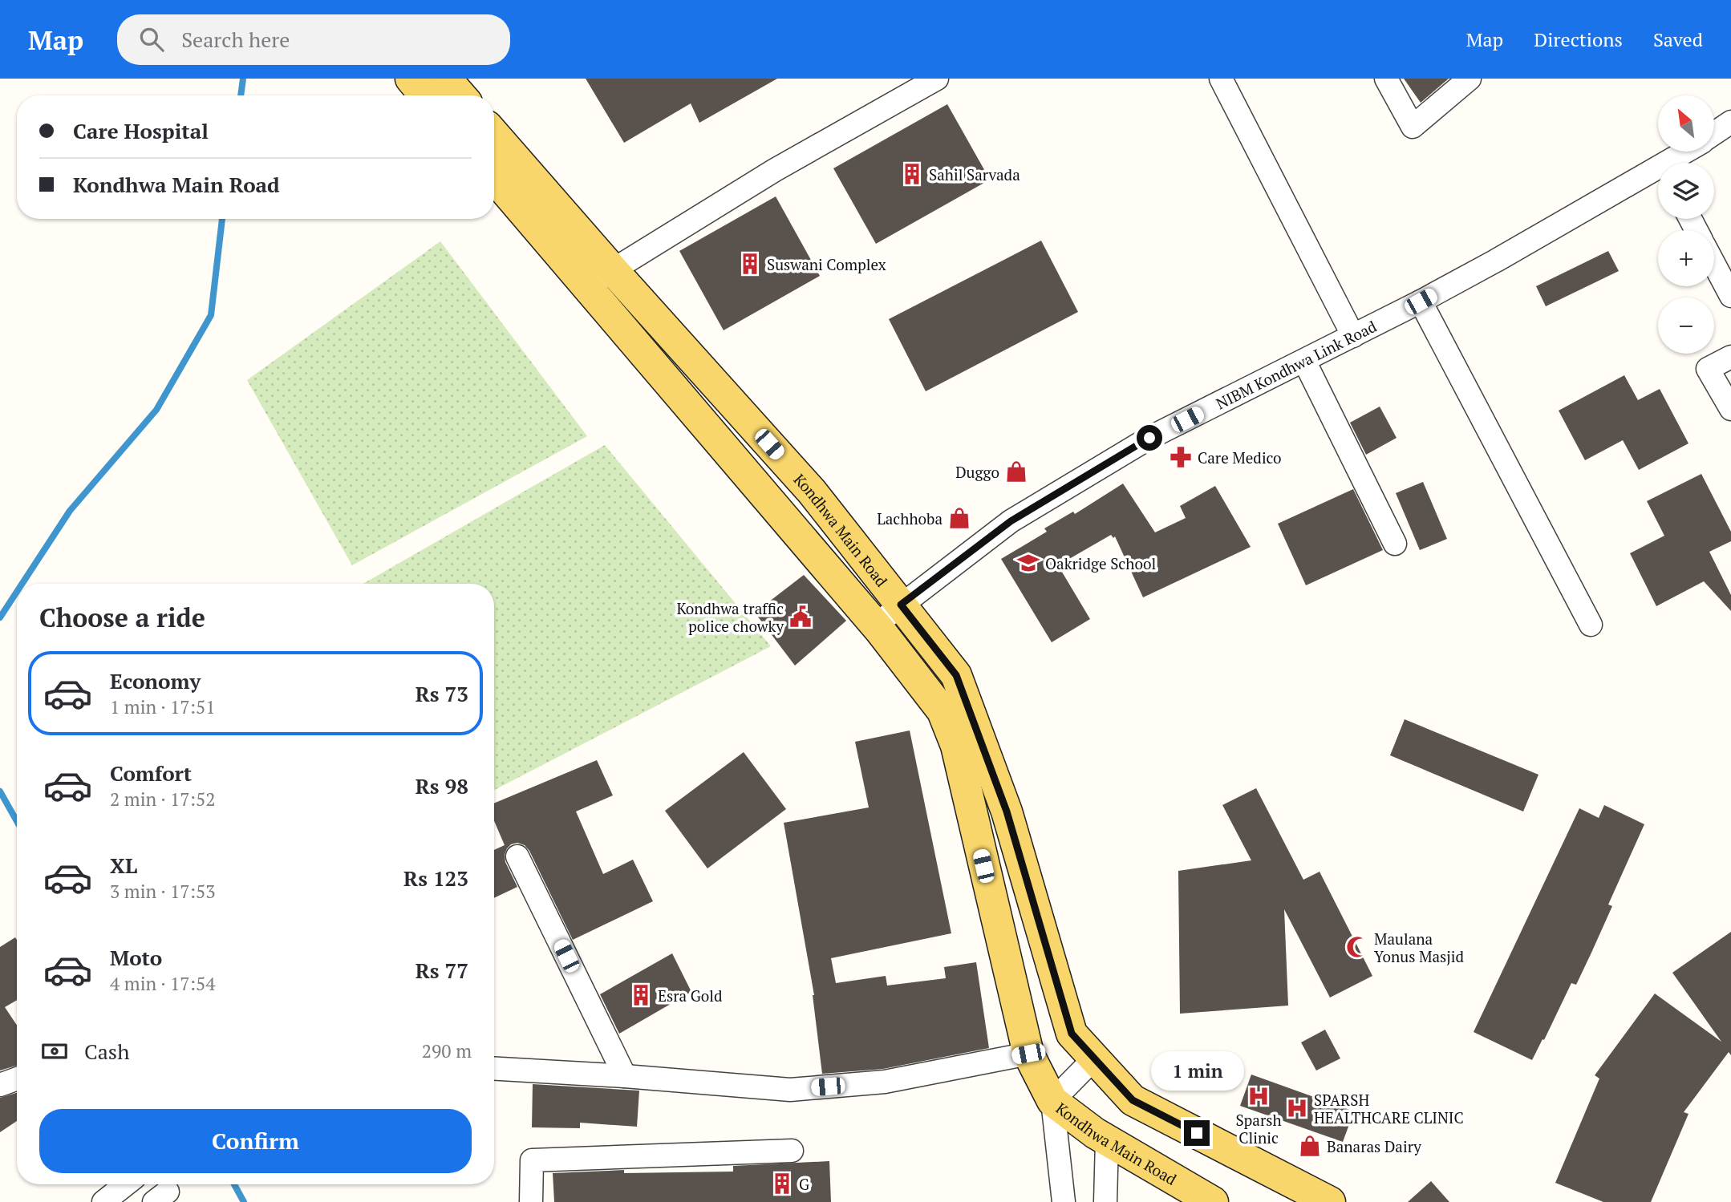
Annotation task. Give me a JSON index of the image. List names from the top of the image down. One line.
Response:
{"streets":{"main road":["Kondhwa Main Road"],"street":["NIBM Kondhwa Link Road"]},"crossings":[["NIBM Kondhwa Link Road","Kondhwa Main Road"]],"places":{"building":["Sahil Sarvada","Suswani Complex","Esra Gold","G"],"pharmacy":["Care Medico"],"shop":["Duggo","Lachhoba","Banaras Dairy"],"school or university":["Oakridge School"],"public building":["Kondhwa traffic police chowky"],"mosque":["Maulana Yonus Masjid"],"hospital":["Sparsh Clinic","SPARSH HEALTHCARE CLINIC"]},"north":"top left","page":{"header":"Map","search":"Search here","nav":["Map","Directions","Saved"],"map_buttons":["+","−"],"banner":["Care Hospital","Kondhwa Main Road"],"heading":"Choose a ride","list":[{"name":"Economy","note":"1 min · 17:51","value":"Rs 73"},{"name":"Comfort","note":"2 min · 17:52","value":"Rs 98"},{"name":"XL","note":"3 min · 17:53","value":"Rs 123"},{"name":"Moto","note":"4 min · 17:54","value":"Rs 77"}],"pay":["Cash","290 m"],"bubble":"1 min","buttons":"Confirm"}}
